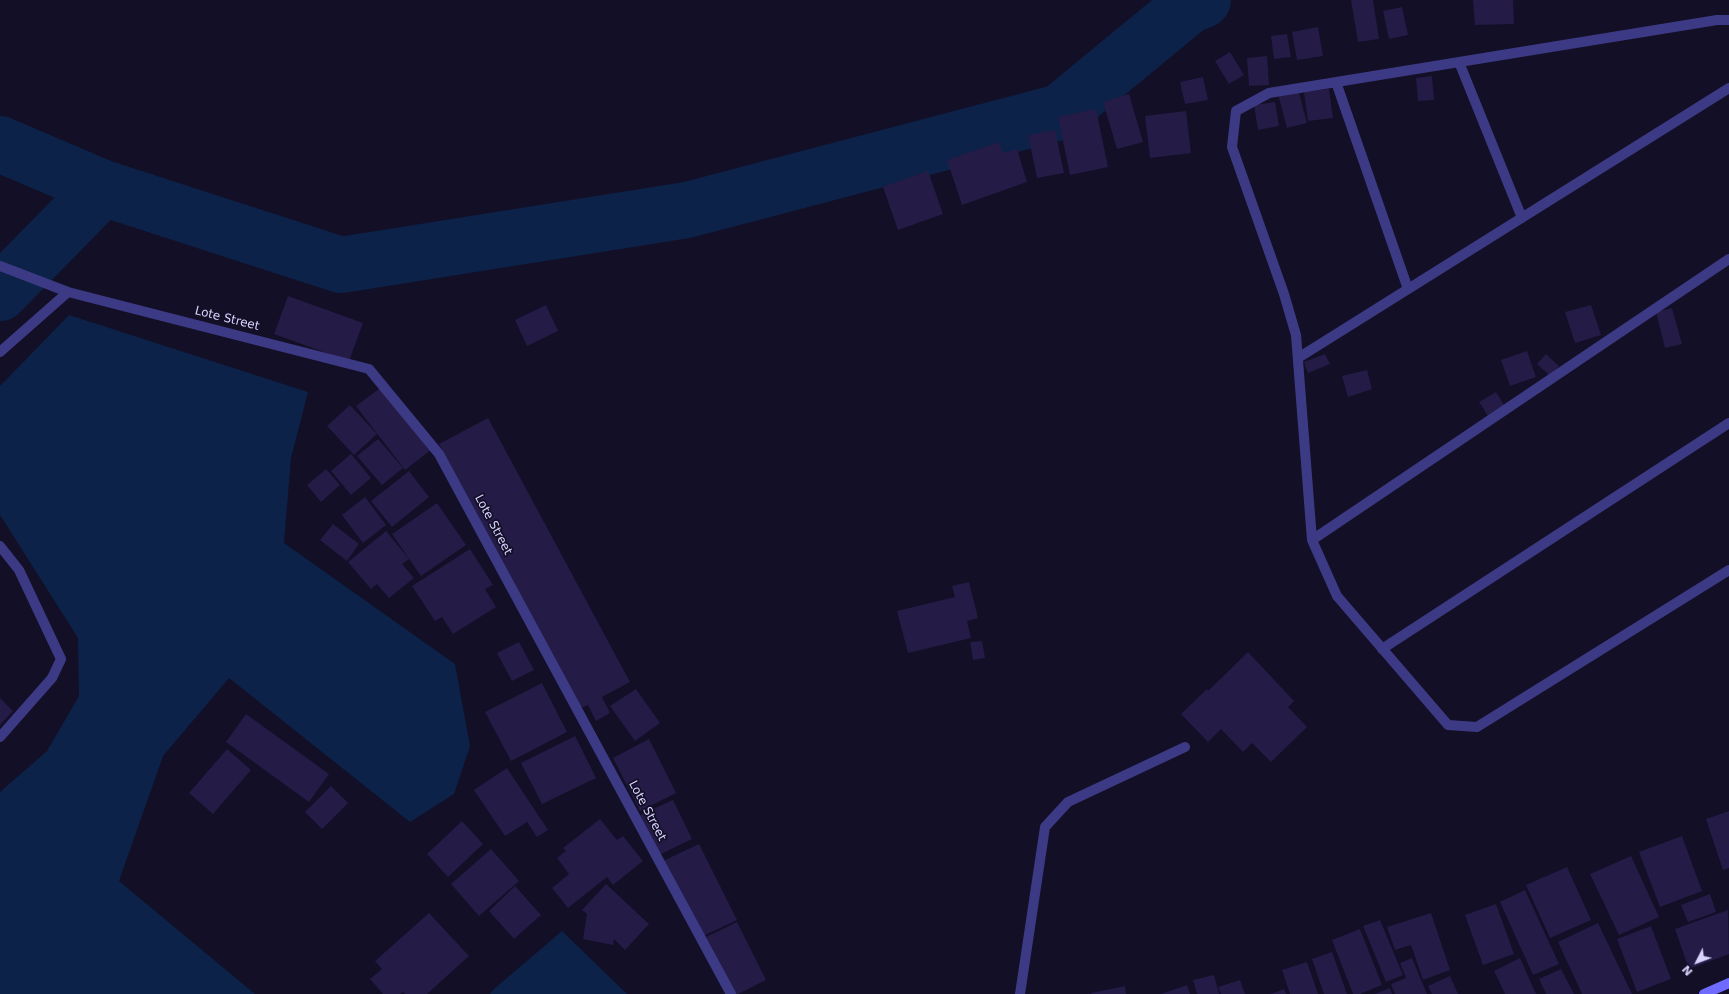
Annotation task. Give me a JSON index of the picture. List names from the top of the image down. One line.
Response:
{"streets":{"street":["Lote Street"]},"north":"bottom left"}
